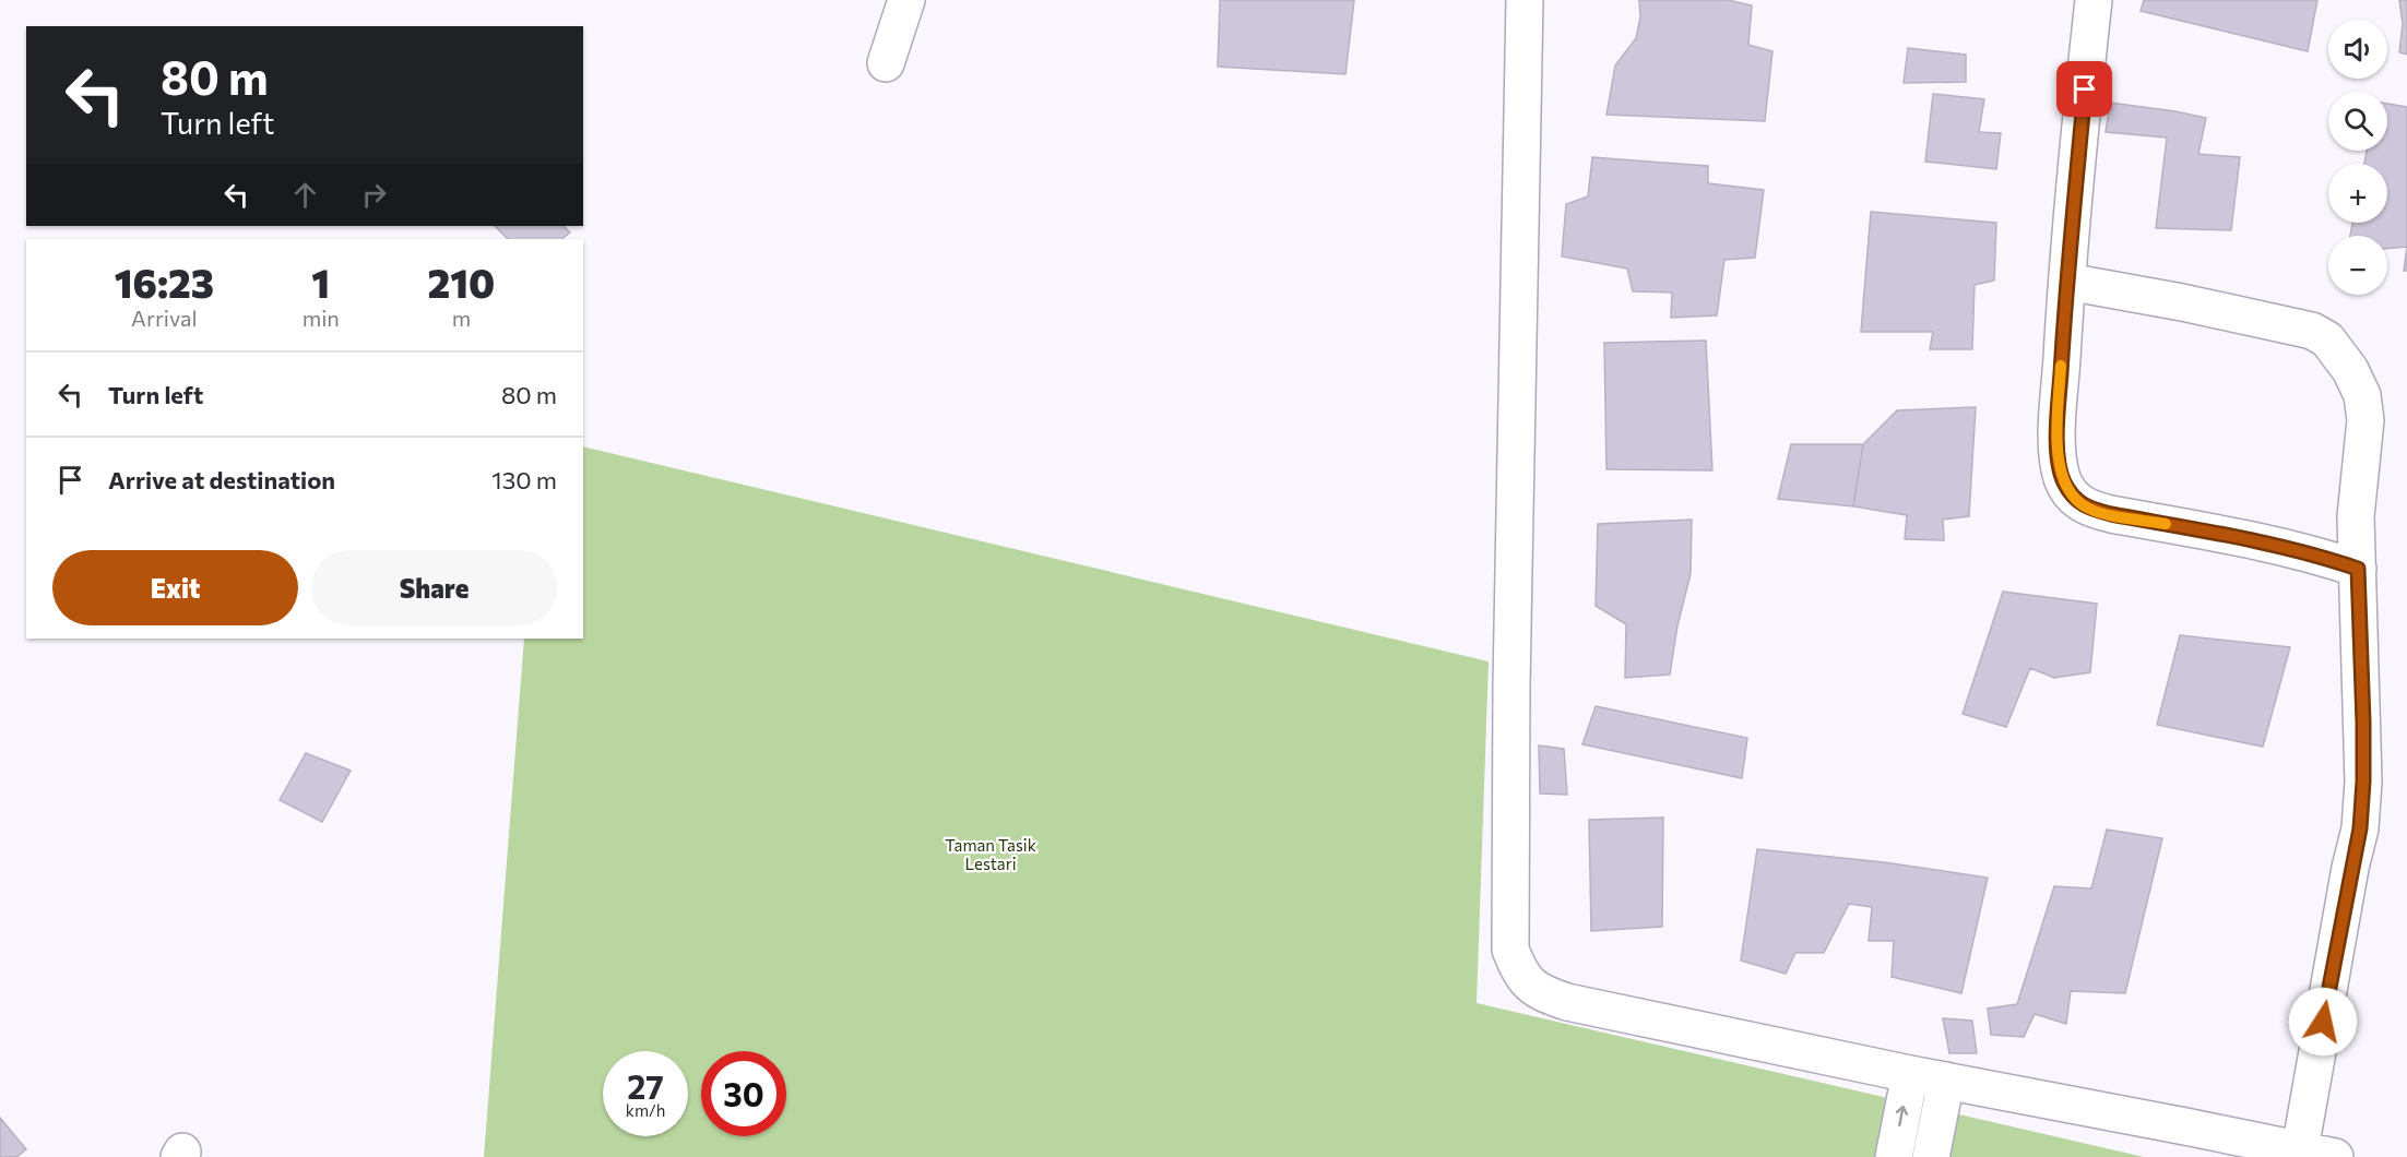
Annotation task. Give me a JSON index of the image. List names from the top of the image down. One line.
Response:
{"parks":["Taman Tasik Lestari"],"page":{"map_buttons":["+","−"],"turn":["80 m","Turn left"],"eta":["16:23","Arrival","1","min","210","m"],"list":[{"name":"Turn left","value":"80 m"},{"name":"Arrive at destination","value":"130 m"}],"buttons":["Exit","Share"],"speed":"27 km/h","limit":"30"}}
